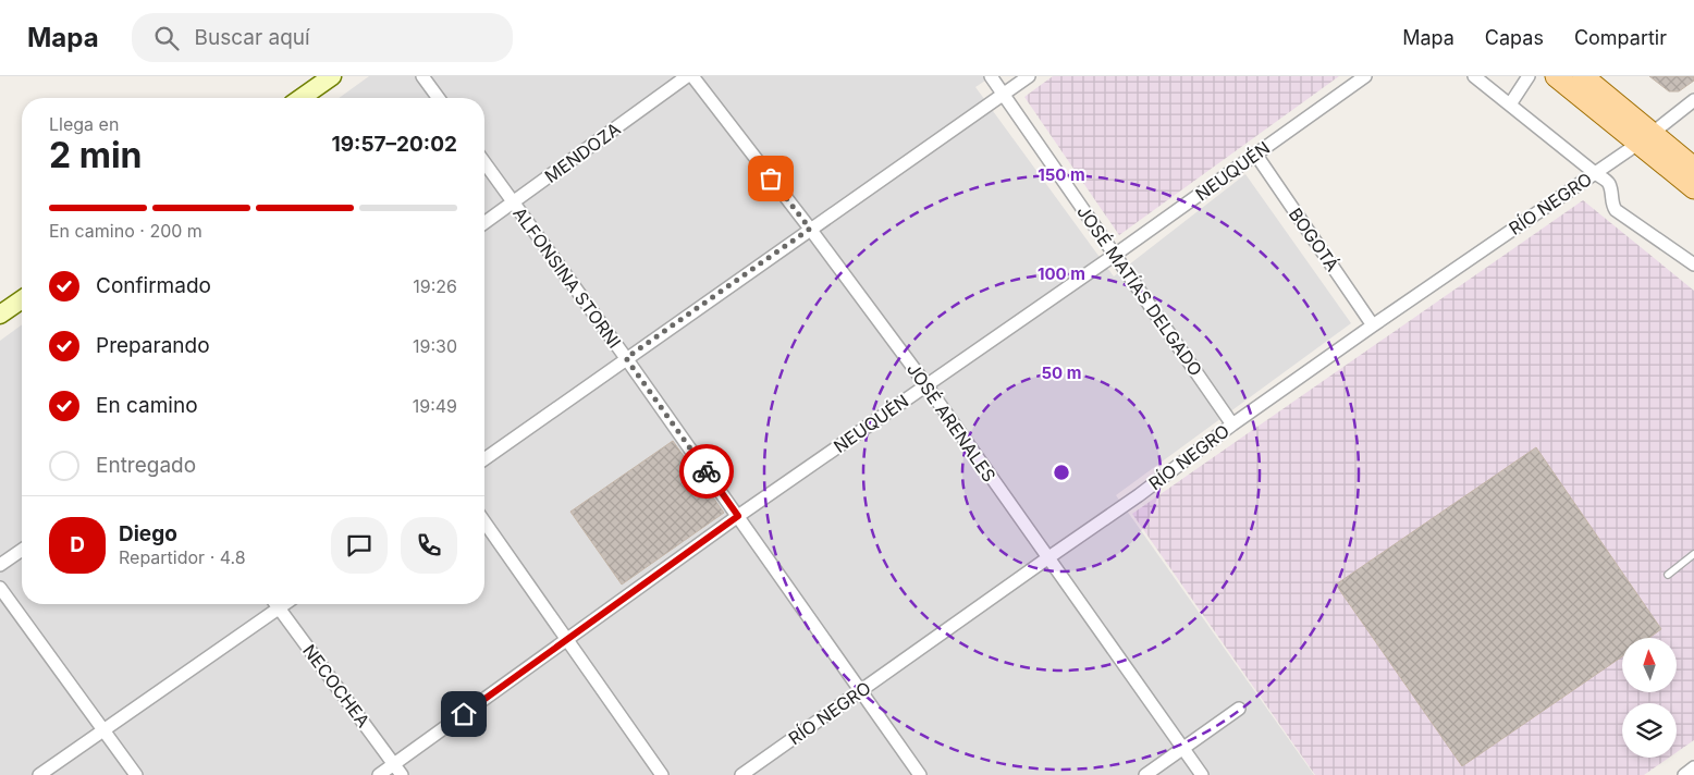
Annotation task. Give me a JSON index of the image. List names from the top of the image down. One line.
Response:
{"streets":{"street":["MENDOZA","NEUQUÉN","RÍO NEGRO","BOGOTÁ","ALFONSINA STORNI","JOSÉ MATÍAS DELGADO","JOSÉ ARENALES","NECOCHEA"]},"crossings":[["MENDOZA","ALFONSINA STORNI"],["NEUQUÉN","BOGOTÁ"],["NEUQUÉN","ALFONSINA STORNI"],["NEUQUÉN","JOSÉ MATÍAS DELGADO"],["NEUQUÉN","JOSÉ ARENALES"],["NEUQUÉN","NECOCHEA"],["RÍO NEGRO","BOGOTÁ"],["RÍO NEGRO","ALFONSINA STORNI"],["RÍO NEGRO","JOSÉ MATÍAS DELGADO"],["RÍO NEGRO","JOSÉ ARENALES"]],"north":"top","page":{"header":"Mapa","search":"Buscar aquí","nav":["Mapa","Capas","Compartir"],"heading":["2 min","Llega en","19:57–20:02"],"panel":["Diego","Repartidor · 4.8"],"bar":"En camino · 200 m","list":[["Confirmado","19:26"],["Preparando","19:30"],["En camino","19:49"],"Entregado"],"round":"D"},"rings":["150 m","100 m","50 m"]}
